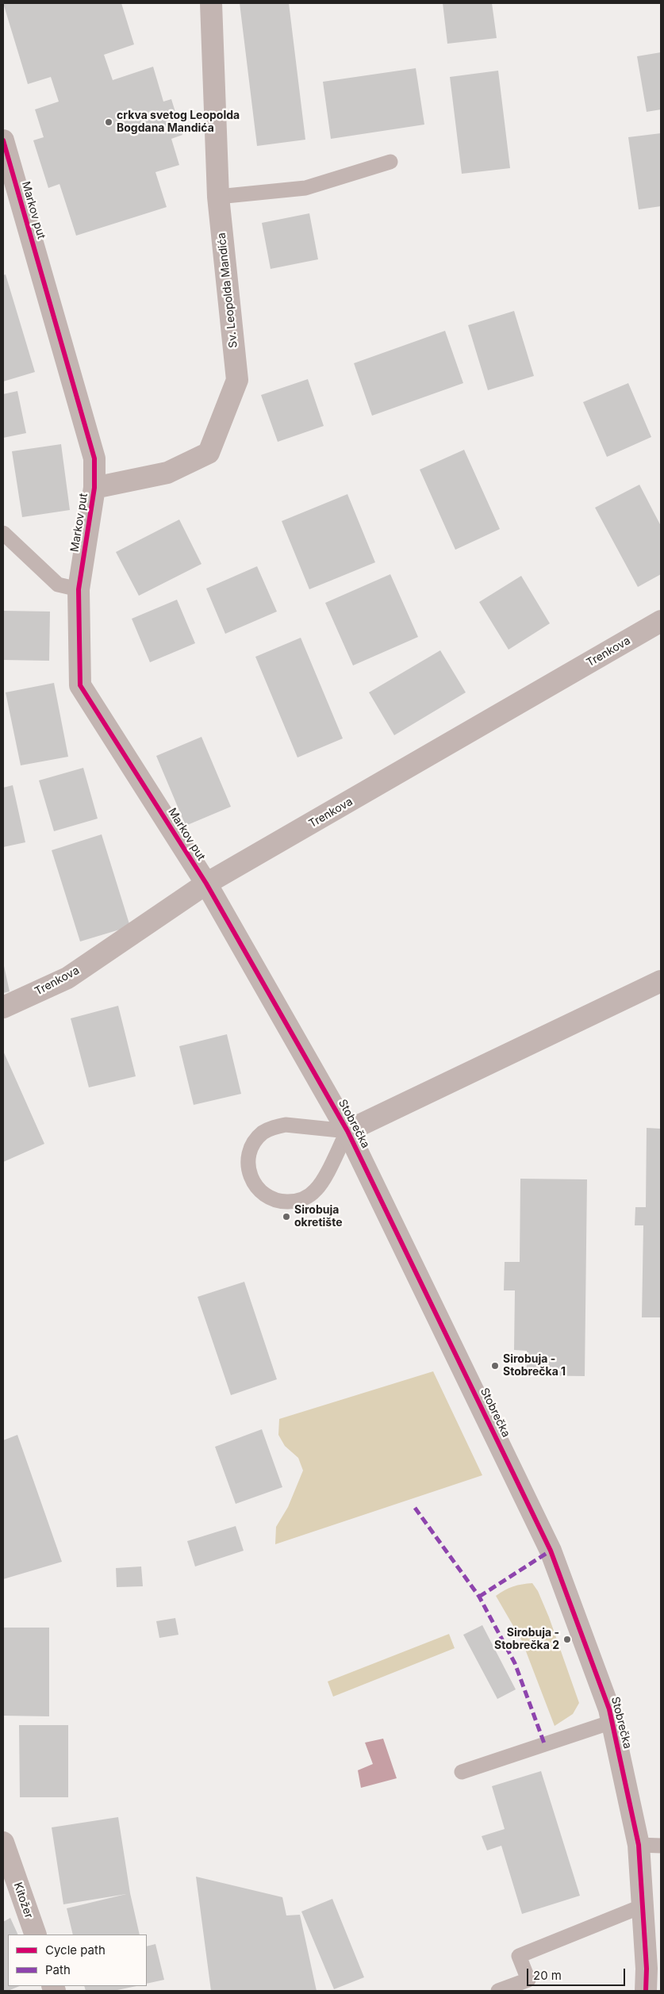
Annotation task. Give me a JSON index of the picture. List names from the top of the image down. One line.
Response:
{"streets":{"street":["Markov put","Sv. Leopolda Mandića","Trenkova","Stobrečka","Kitožer"]},"crossings":[["Markov put","Sv. Leopolda Mandića"],["Markov put","Trenkova"],["Markov put","Stobrečka"],["Trenkova","Stobrečka"]],"places":["crkva svetog Leopolda Bogdana Mandića","Sirobuja okretište","Sirobuja - Stobrečka 1","Sirobuja - Stobrečka 2"],"legend":["Cycle path","Path"],"scale_bar":"20 m"}
